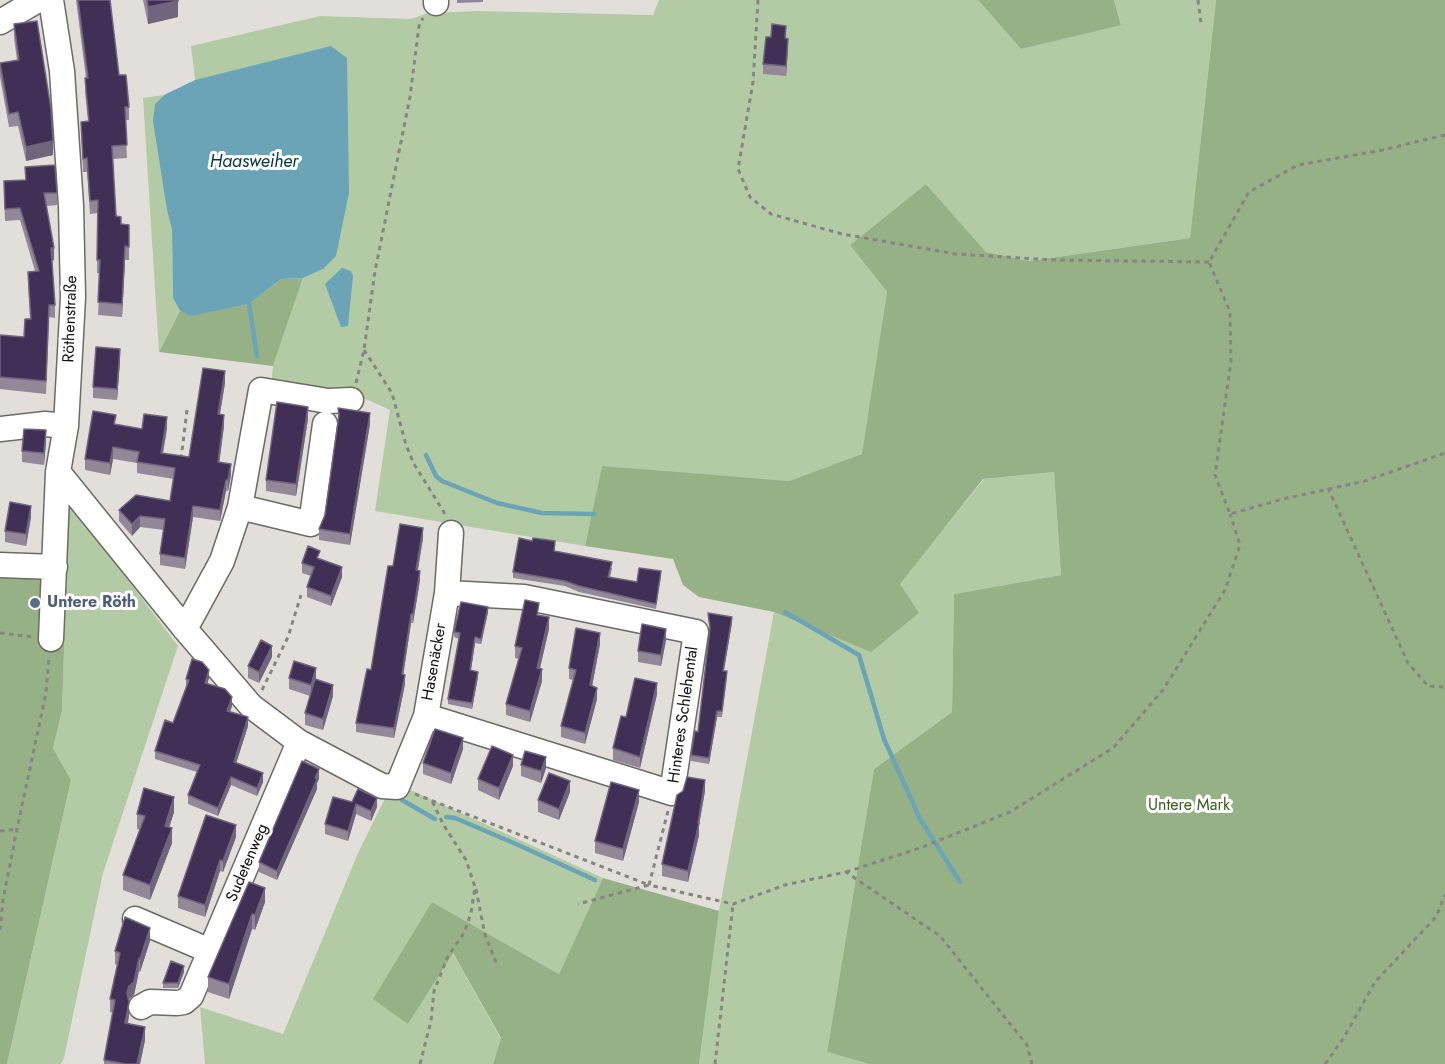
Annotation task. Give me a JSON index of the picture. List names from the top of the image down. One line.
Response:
{"streets":{"street":["Röthenstraße","Hasenäcker","Hinteres Schlehental","Sudetenweg"]},"crossings":[["Hasenäcker","Hinteres Schlehental"]],"water":["Haasweiher"],"parks":["Untere Mark"],"places":["Untere Röth"]}
